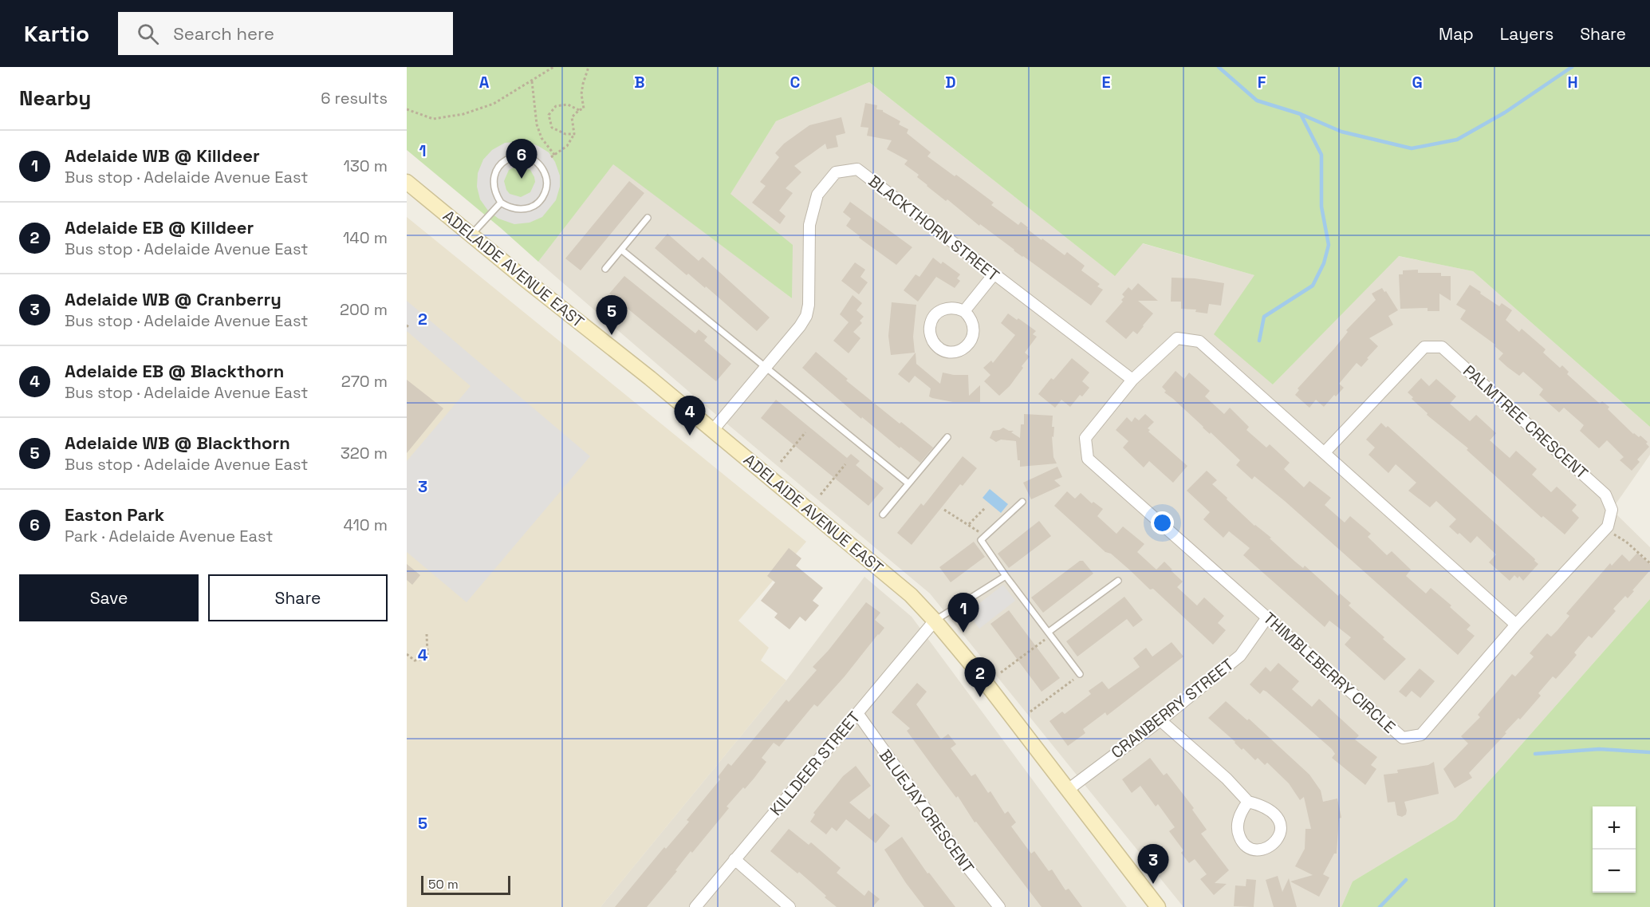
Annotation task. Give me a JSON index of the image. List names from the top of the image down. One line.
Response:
{"streets":{"main road":["ADELAIDE AVENUE EAST"],"street":["BLACKTHORN STREET","PALMTREE CRESCENT","THIMBLEBERRY CIRCLE","CRANBERRY STREET","KILLDEER STREET","BLUEJAY CRESCENT"]},"crossings":[["BLACKTHORN STREET","ADELAIDE AVENUE EAST"],["BLACKTHORN STREET","THIMBLEBERRY CIRCLE"],["ADELAIDE AVENUE EAST","CRANBERRY STREET"],["ADELAIDE AVENUE EAST","KILLDEER STREET"],["PALMTREE CRESCENT","THIMBLEBERRY CIRCLE"],["THIMBLEBERRY CIRCLE","CRANBERRY STREET"],["KILLDEER STREET","BLUEJAY CRESCENT"]],"scale_bar":"50 m","page":{"header":"Kartio","search":"Search here","nav":["Map","Layers","Share"],"heading":["Nearby","6 results"],"list":[{"mark":"1","name":"Adelaide WB @ Killdeer","note":"Bus stop · Adelaide Avenue East","value":"130 m"},{"mark":"2","name":"Adelaide EB @ Killdeer","note":"Bus stop · Adelaide Avenue East","value":"140 m"},{"mark":"3","name":"Adelaide WB @ Cranberry","note":"Bus stop · Adelaide Avenue East","value":"200 m"},{"mark":"4","name":"Adelaide EB @ Blackthorn","note":"Bus stop · Adelaide Avenue East","value":"270 m"},{"mark":"5","name":"Adelaide WB @ Blackthorn","note":"Bus stop · Adelaide Avenue East","value":"320 m"},{"mark":"6","name":"Easton Park","note":"Park · Adelaide Avenue East","value":"410 m"}],"pins":["6","5","4","1","2","3"],"buttons":["Save","Share"],"map_buttons":["+","−"],"scale":"50 m"},"grid":{"columns":["A","B","C","D","E","F","G","H"],"rows":["1","2","3","4","5"]}}
